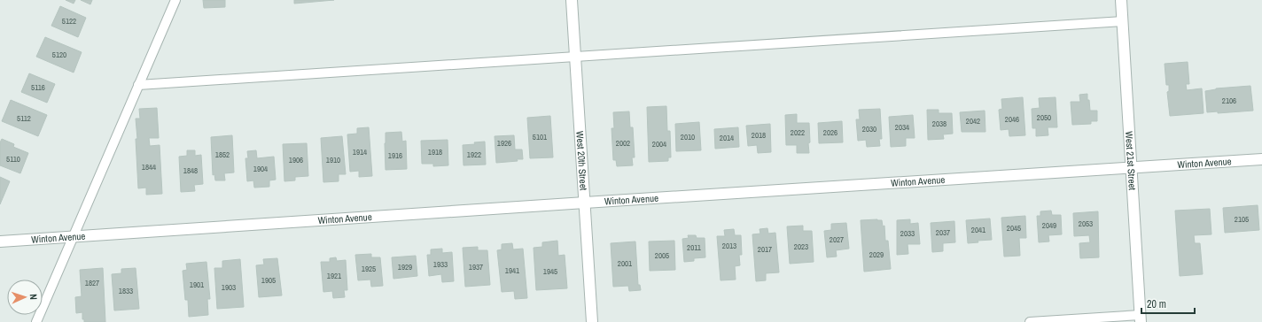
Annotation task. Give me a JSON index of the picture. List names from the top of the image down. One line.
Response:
{"streets":{"street":["West 20th Street","West 21st Street","Winton Avenue"]},"crossings":[["West 20th Street","Winton Avenue"],["West 21st Street","Winton Avenue"]],"house_numbers":["5122","5120","5116","2106","2050","5112","2046","2042","2038","2034","2030","2022","2026","2018","5101","2010","2014","1926","2002","2004","1914","1918","1852","1922","1916","5110","1906","1910","1844","1904","1848","2105","2053","2049","2045","2041","2037","2033","2027","2013","2023","2011","2017","2029","2005","2001","1933","1929","1937","1925","1941","1945","1921","1905","1827","1901","1903","1833"],"scale_bar":"20 m","north":"right"}
